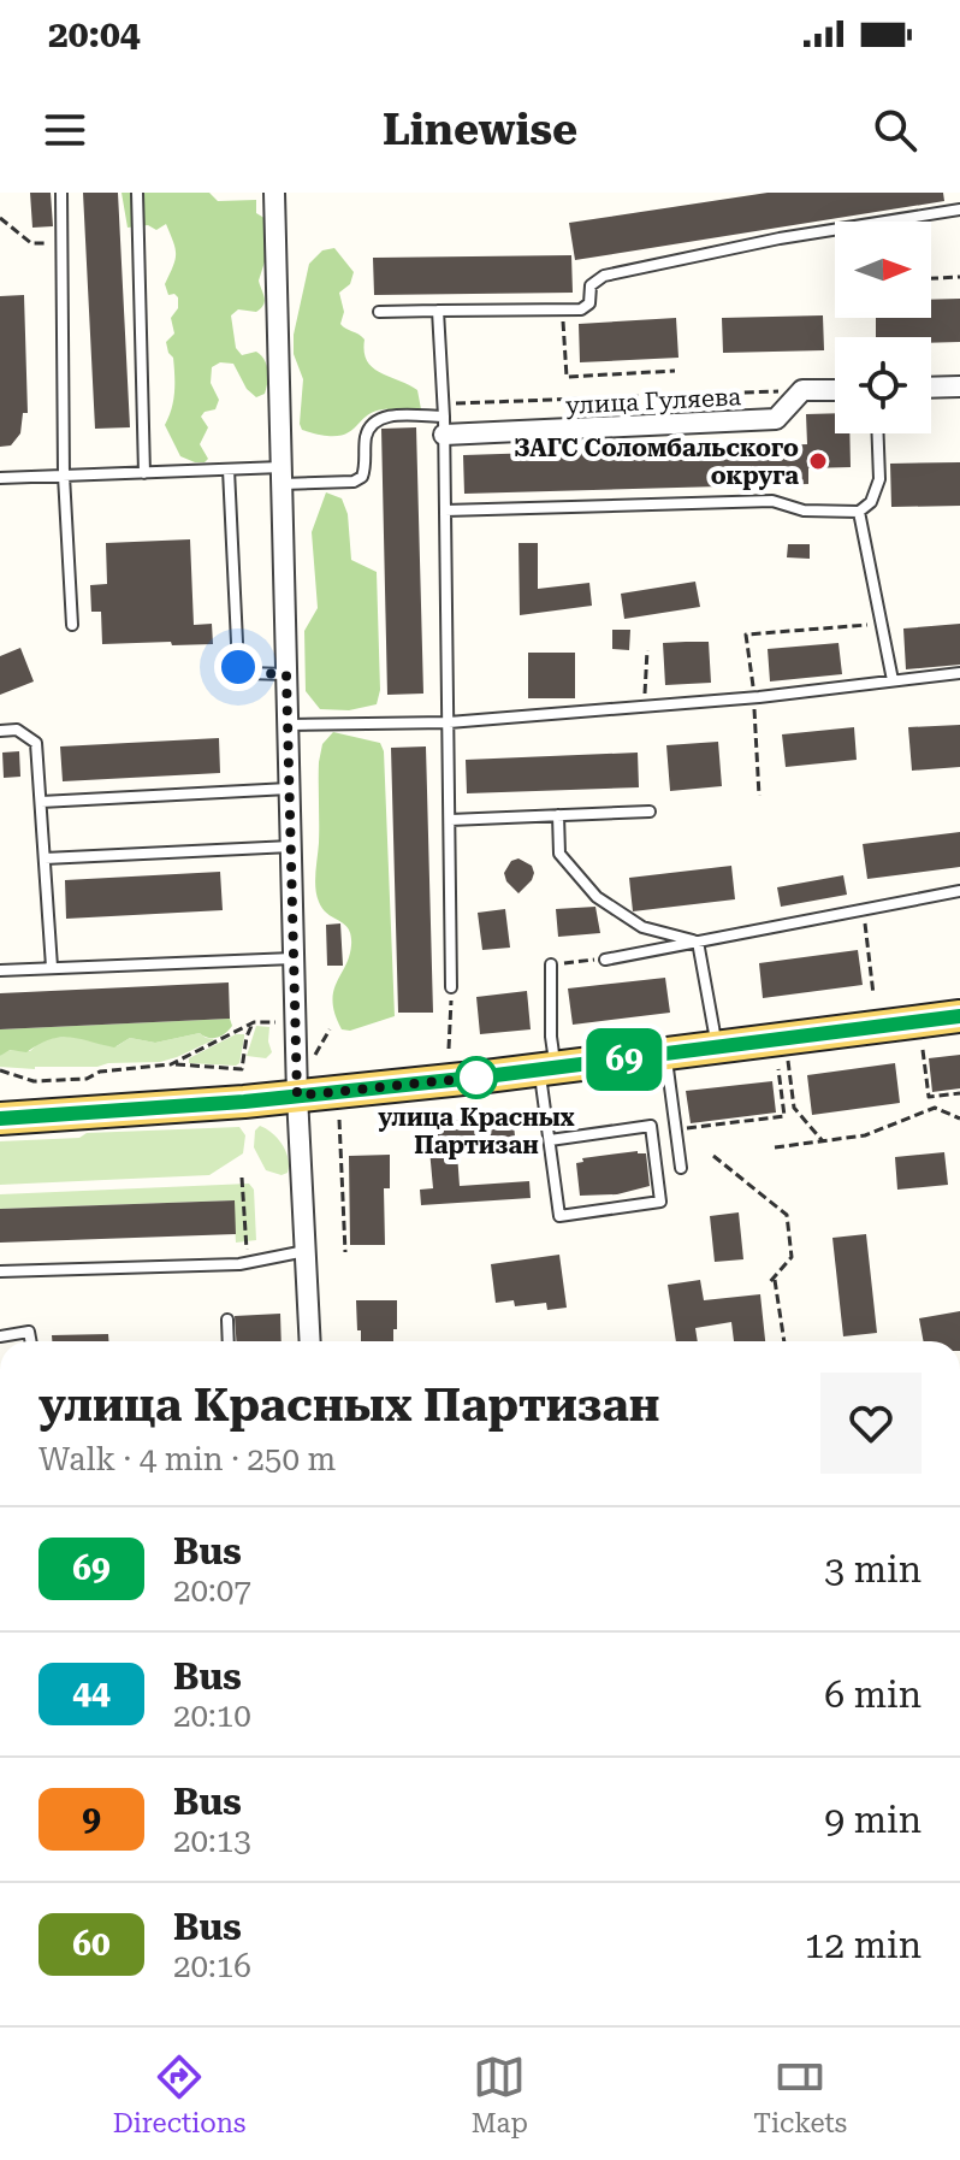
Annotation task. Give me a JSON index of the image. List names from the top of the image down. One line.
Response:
{"streets":{"street":["улица Гуляева"]},"places":["ЗАГС Соломбальского округа","улица Красных Партизан"],"lines":["bus line 69"],"north":"right","page":{"status":"20:04","header":"Linewise","on_map":"69","heading":["улица Красных Партизан","Walk · 4 min · 250 m"],"list":[{"mark":"69","name":"Bus","note":"20:07","value":"3 min"},{"mark":"44","name":"Bus","note":"20:10","value":"6 min"},{"mark":"9","name":"Bus","note":"20:13","value":"9 min"},{"mark":"60","name":"Bus","note":"20:16","value":"12 min"}],"tabs":["Directions","Map","Tickets"]}}
